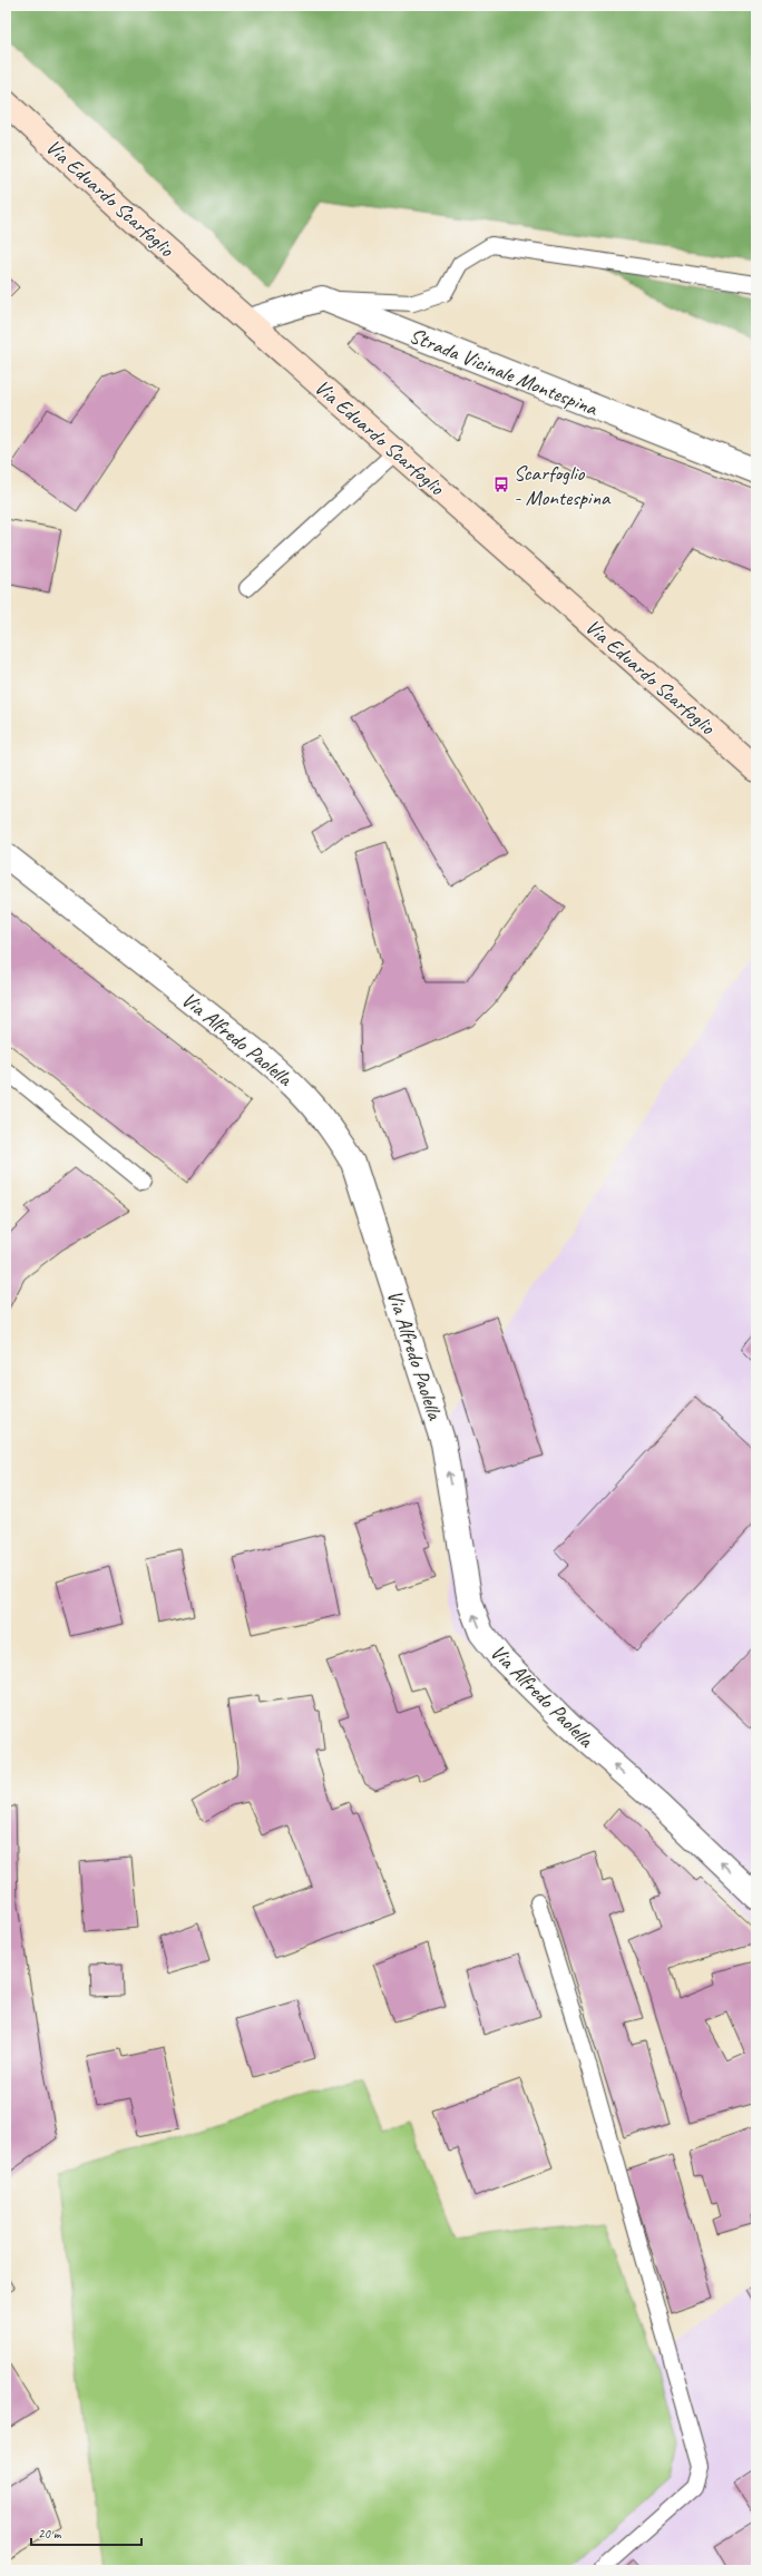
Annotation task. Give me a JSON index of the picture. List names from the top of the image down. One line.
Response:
{"streets":{"street":["Via Eduardo Scarfoglio","Strada Vicinale Montespina","Via Alfredo Paolella"]},"one_way":["Via Alfredo Paolella"],"places":{"bus stop":["Scarfoglio - Montespina"]},"scale_bar":"20 m"}
